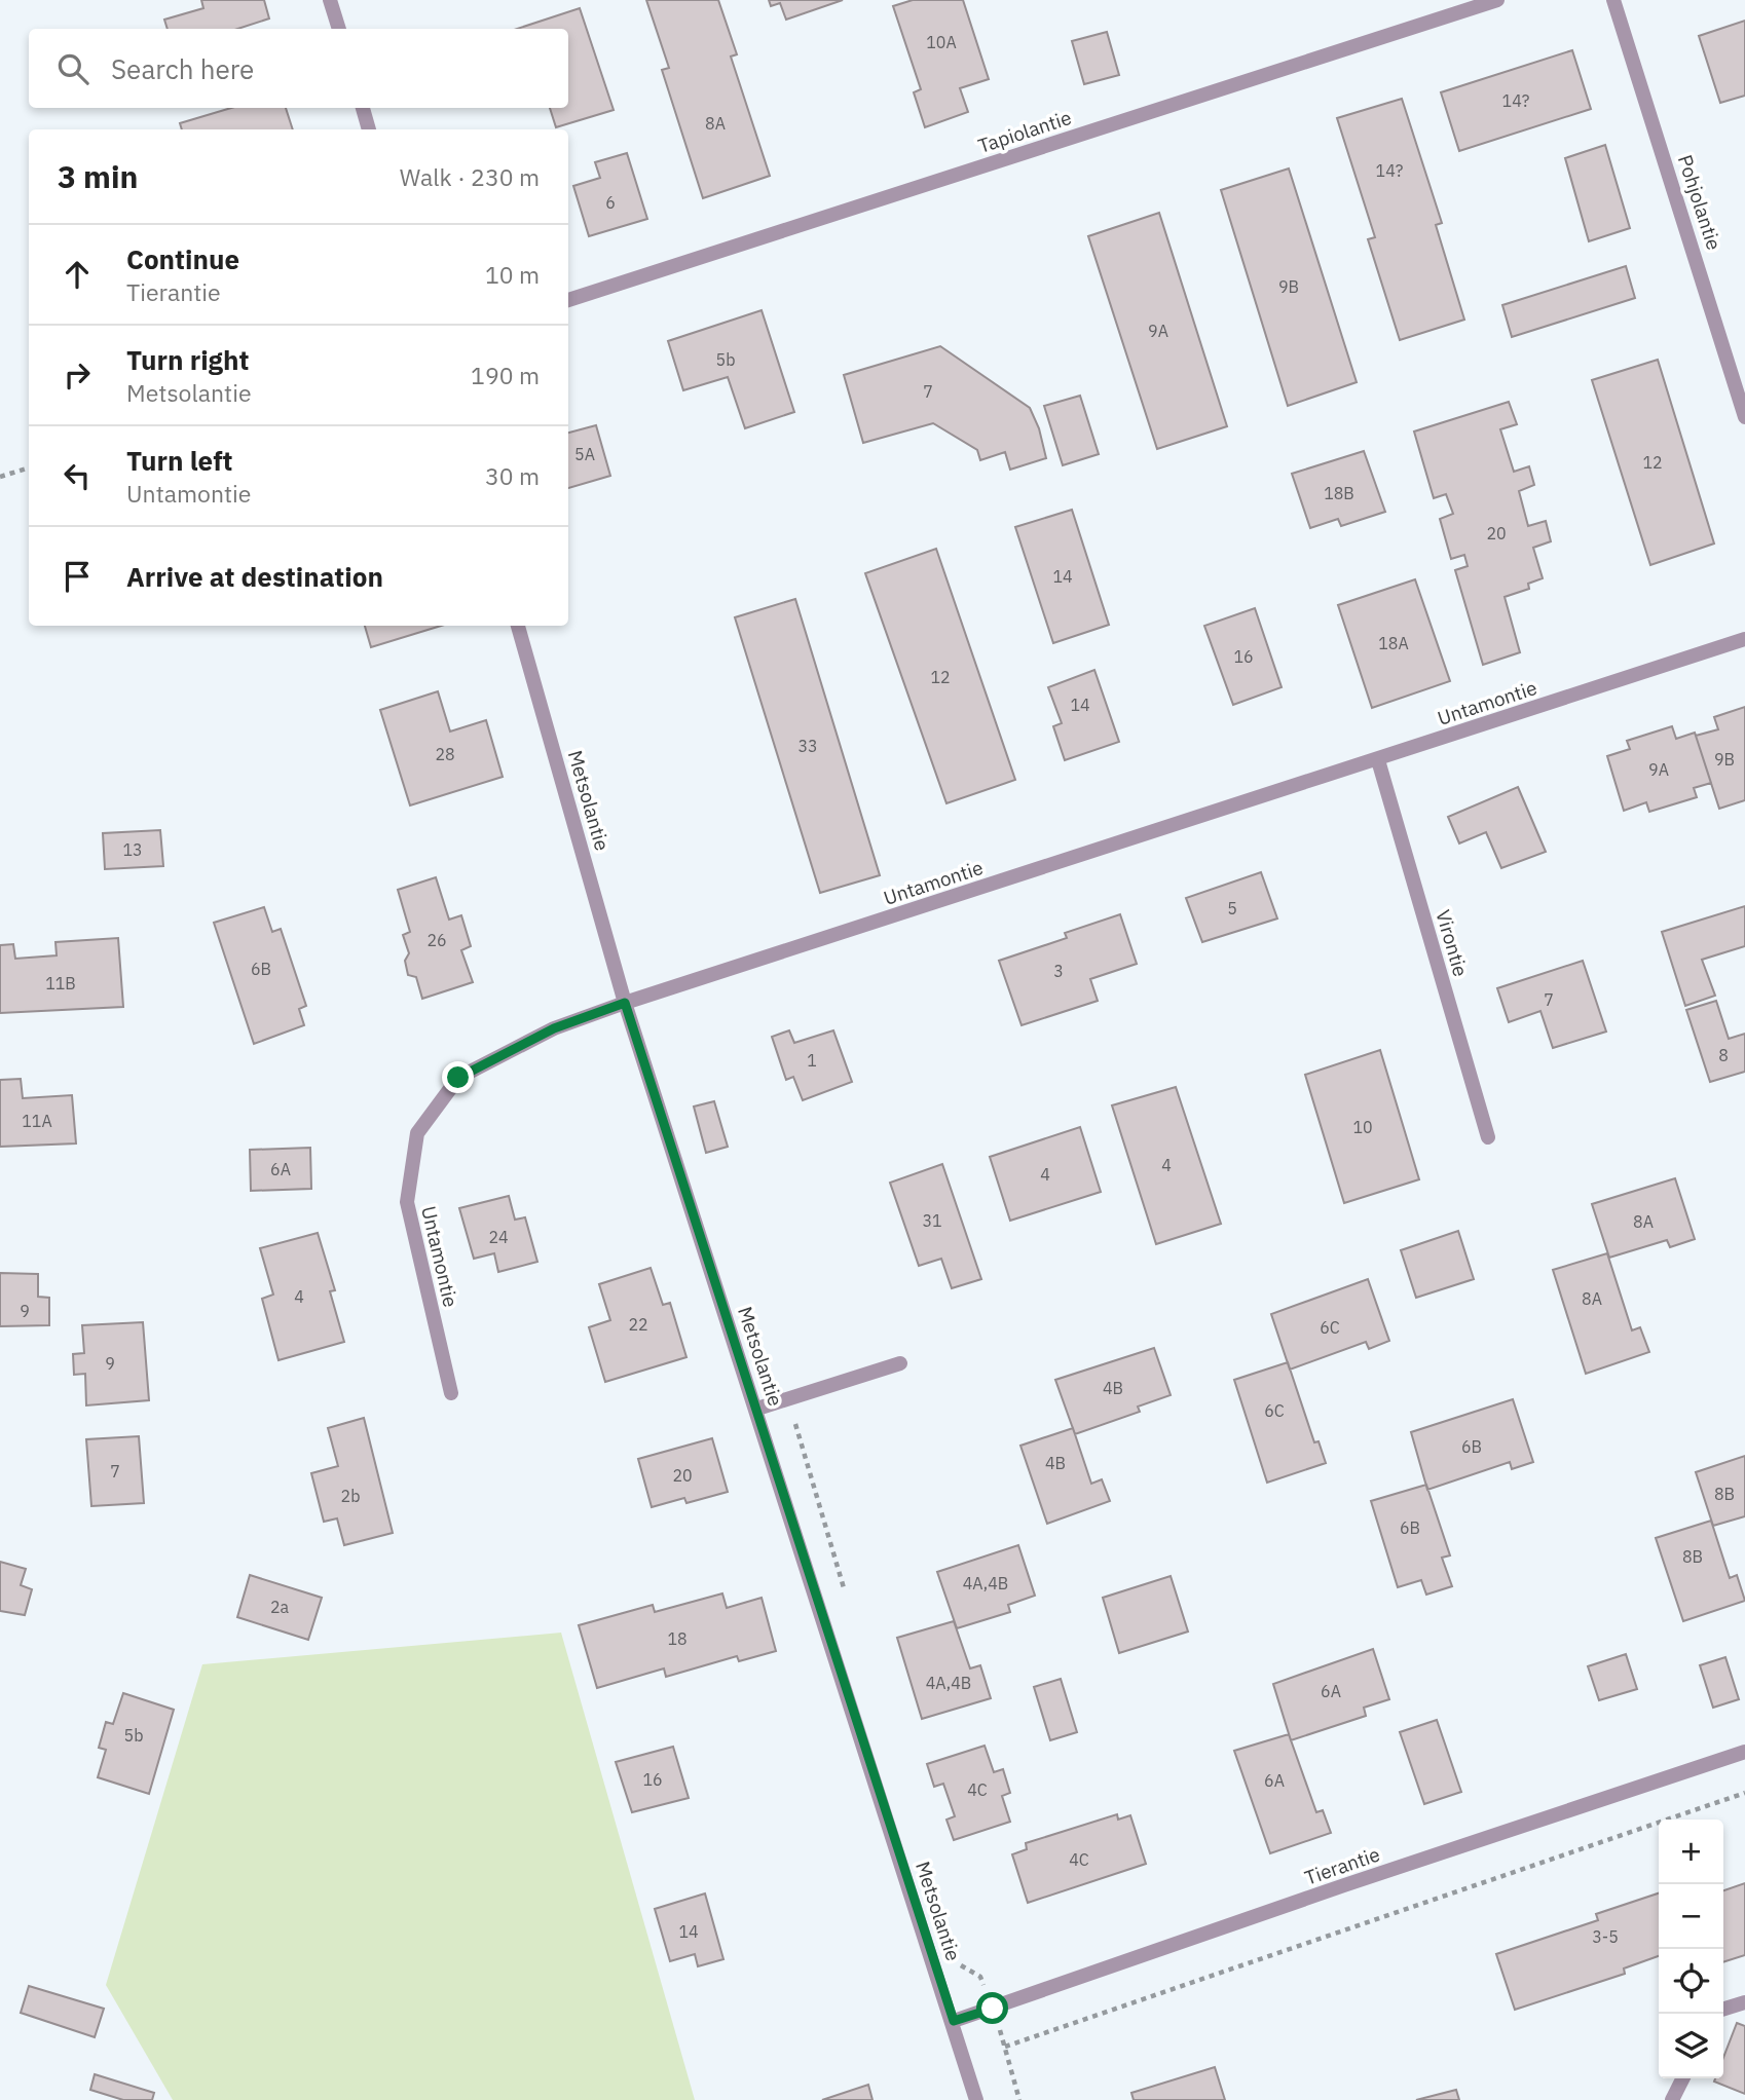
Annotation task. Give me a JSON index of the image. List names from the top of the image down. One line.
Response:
{"streets":{"street":["Tapiolantie","Pohjolantie","Untamontie","Metsolantie","Virontie","Tierantie"]},"crossings":[["Untamontie","Metsolantie"],["Untamontie","Virontie"],["Metsolantie","Tierantie"]],"house_numbers":["10A","14?","8A","14?","6","9B","9A","5b","7","5A","12","18B","20","14","18A","16","12","14","33","28","9B","9A","13","5","26","6B","3","11B","7","8","1","11A","10","4","6A","4","31","8A","24","4","8A","9","22","6C","9","4B","6C","6B","4B","7","20","8B","2b","6B","8B","4A,4B","2a","18","4A,4B","6A","5b","16","6A","4C","4C","14","3-5"],"page":{"search":"Search here","heading":["3 min","Walk · 230 m"],"list":[["Continue","Tierantie","10 m"],["Turn right","Metsolantie","190 m"],["Turn left","Untamontie","30 m"],"Arrive at destination"],"map_buttons":["+","−"]}}
